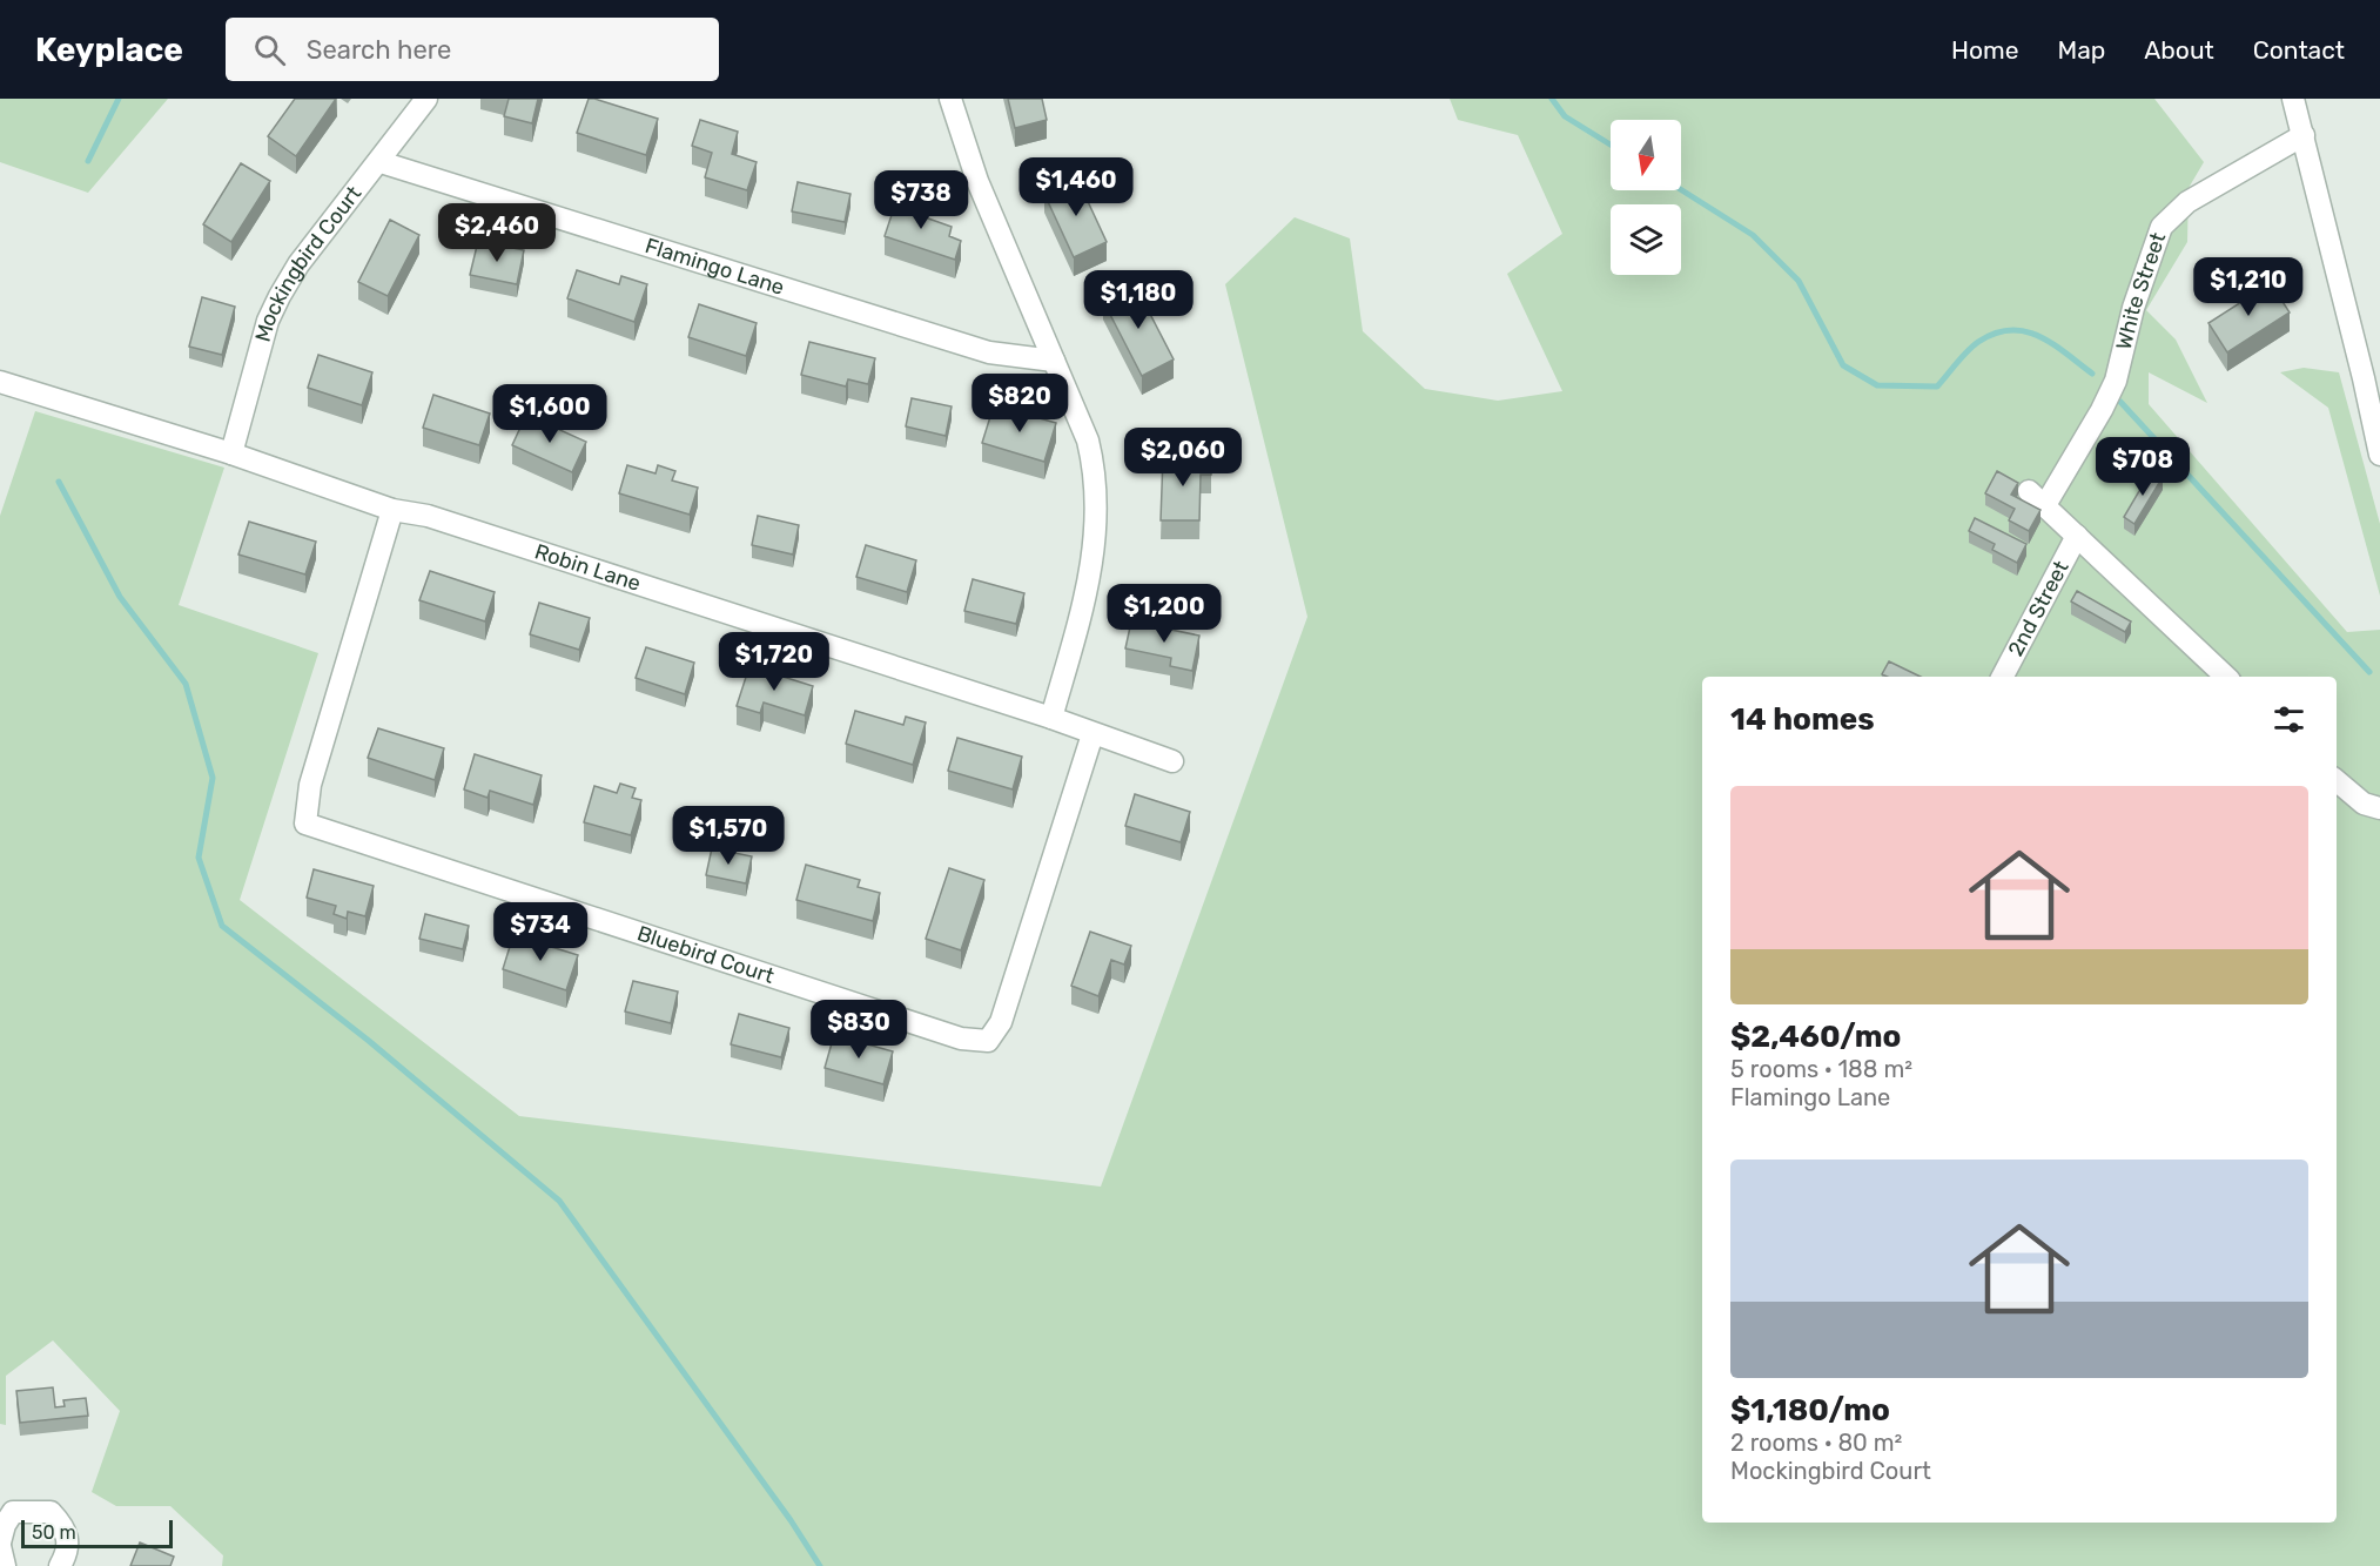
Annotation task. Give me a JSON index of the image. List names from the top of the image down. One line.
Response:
{"streets":{"street":["Flamingo Lane","Mockingbird Court","White Street","Robin Lane","2nd Street","Bluebird Court"]},"crossings":[["Flamingo Lane","Mockingbird Court"],["Mockingbird Court","Robin Lane"],["Robin Lane","Bluebird Court"]],"scale_bar":"50 m","north":"bottom","page":{"header":"Keyplace","search":"Search here","nav":["Home","Map","About","Contact"],"price":["$1,460","$738","$2,460","$1,210","$1,180","$820","$1,600","$2,060","$708","$1,200","$1,720","$1,570","$734","$830"],"heading":"14 homes","list":[{"name":"$2,460/mo","note":"5 rooms · 188 m² · Flamingo Lane"},{"name":"$1,180/mo","note":"2 rooms · 80 m² · Mockingbird Court"}],"scale":"50 m"}}
